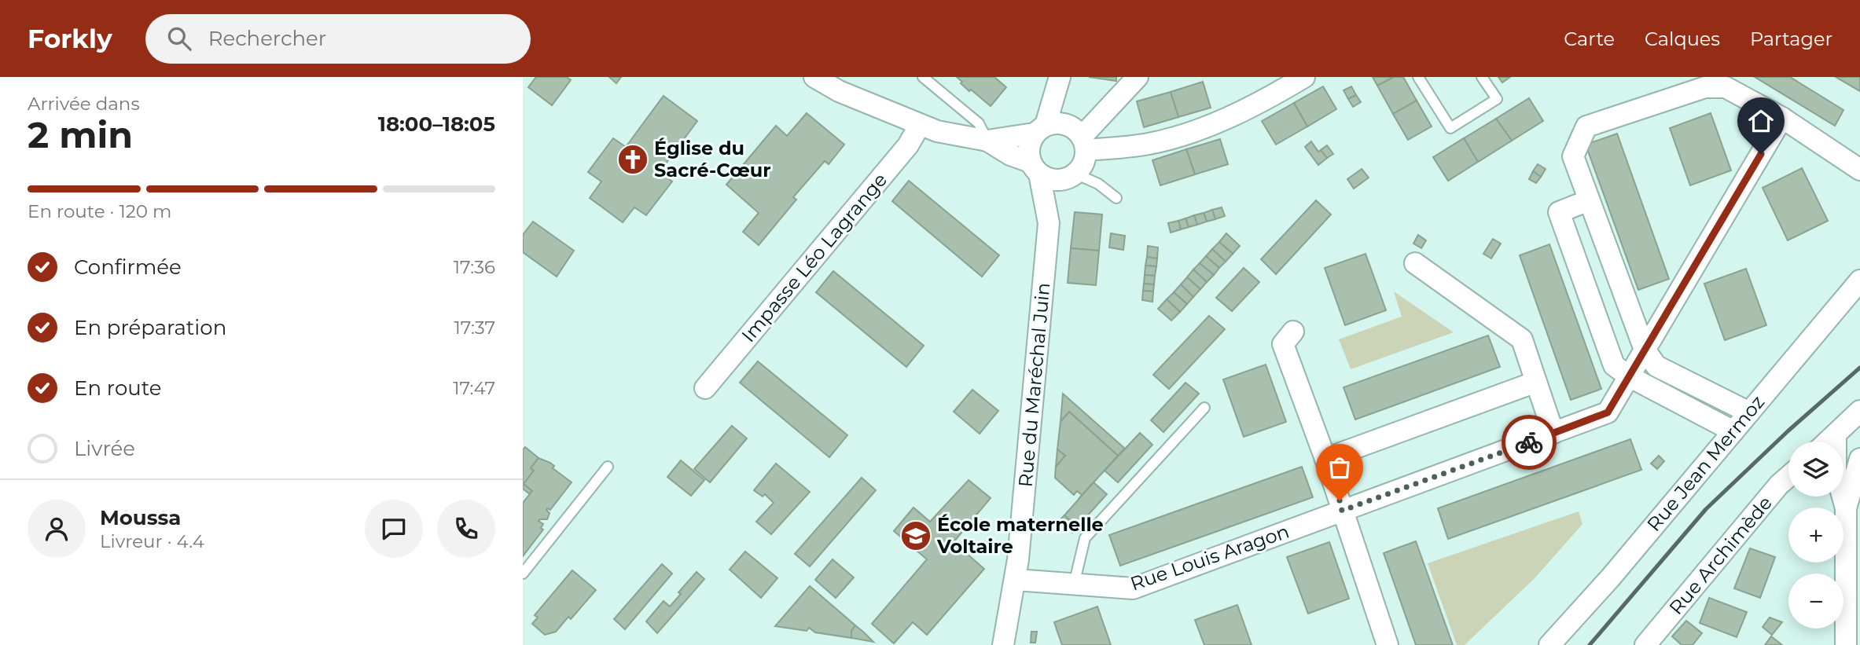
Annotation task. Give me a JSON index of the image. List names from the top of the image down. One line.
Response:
{"streets":{"street":["Impasse Léo Lagrange","Rue du Maréchal Juin","Rue Jean Mermoz","Rue Archimède","Rue Louis Aragon"]},"crossings":[["Rue du Maréchal Juin","Rue Louis Aragon"]],"places":{"church":["Église du Sacré-Cœur"],"school or university":["École maternelle Voltaire"]},"page":{"header":"Forkly","search":"Rechercher","nav":["Carte","Calques","Partager"],"heading":["2 min","Arrivée dans","18:00–18:05"],"panel":["Moussa","Livreur · 4.4"],"bar":"En route · 120 m","list":[["Confirmée","17:36"],["En préparation","17:37"],["En route","17:47"],"Livrée"],"map_buttons":["+","−"]}}
